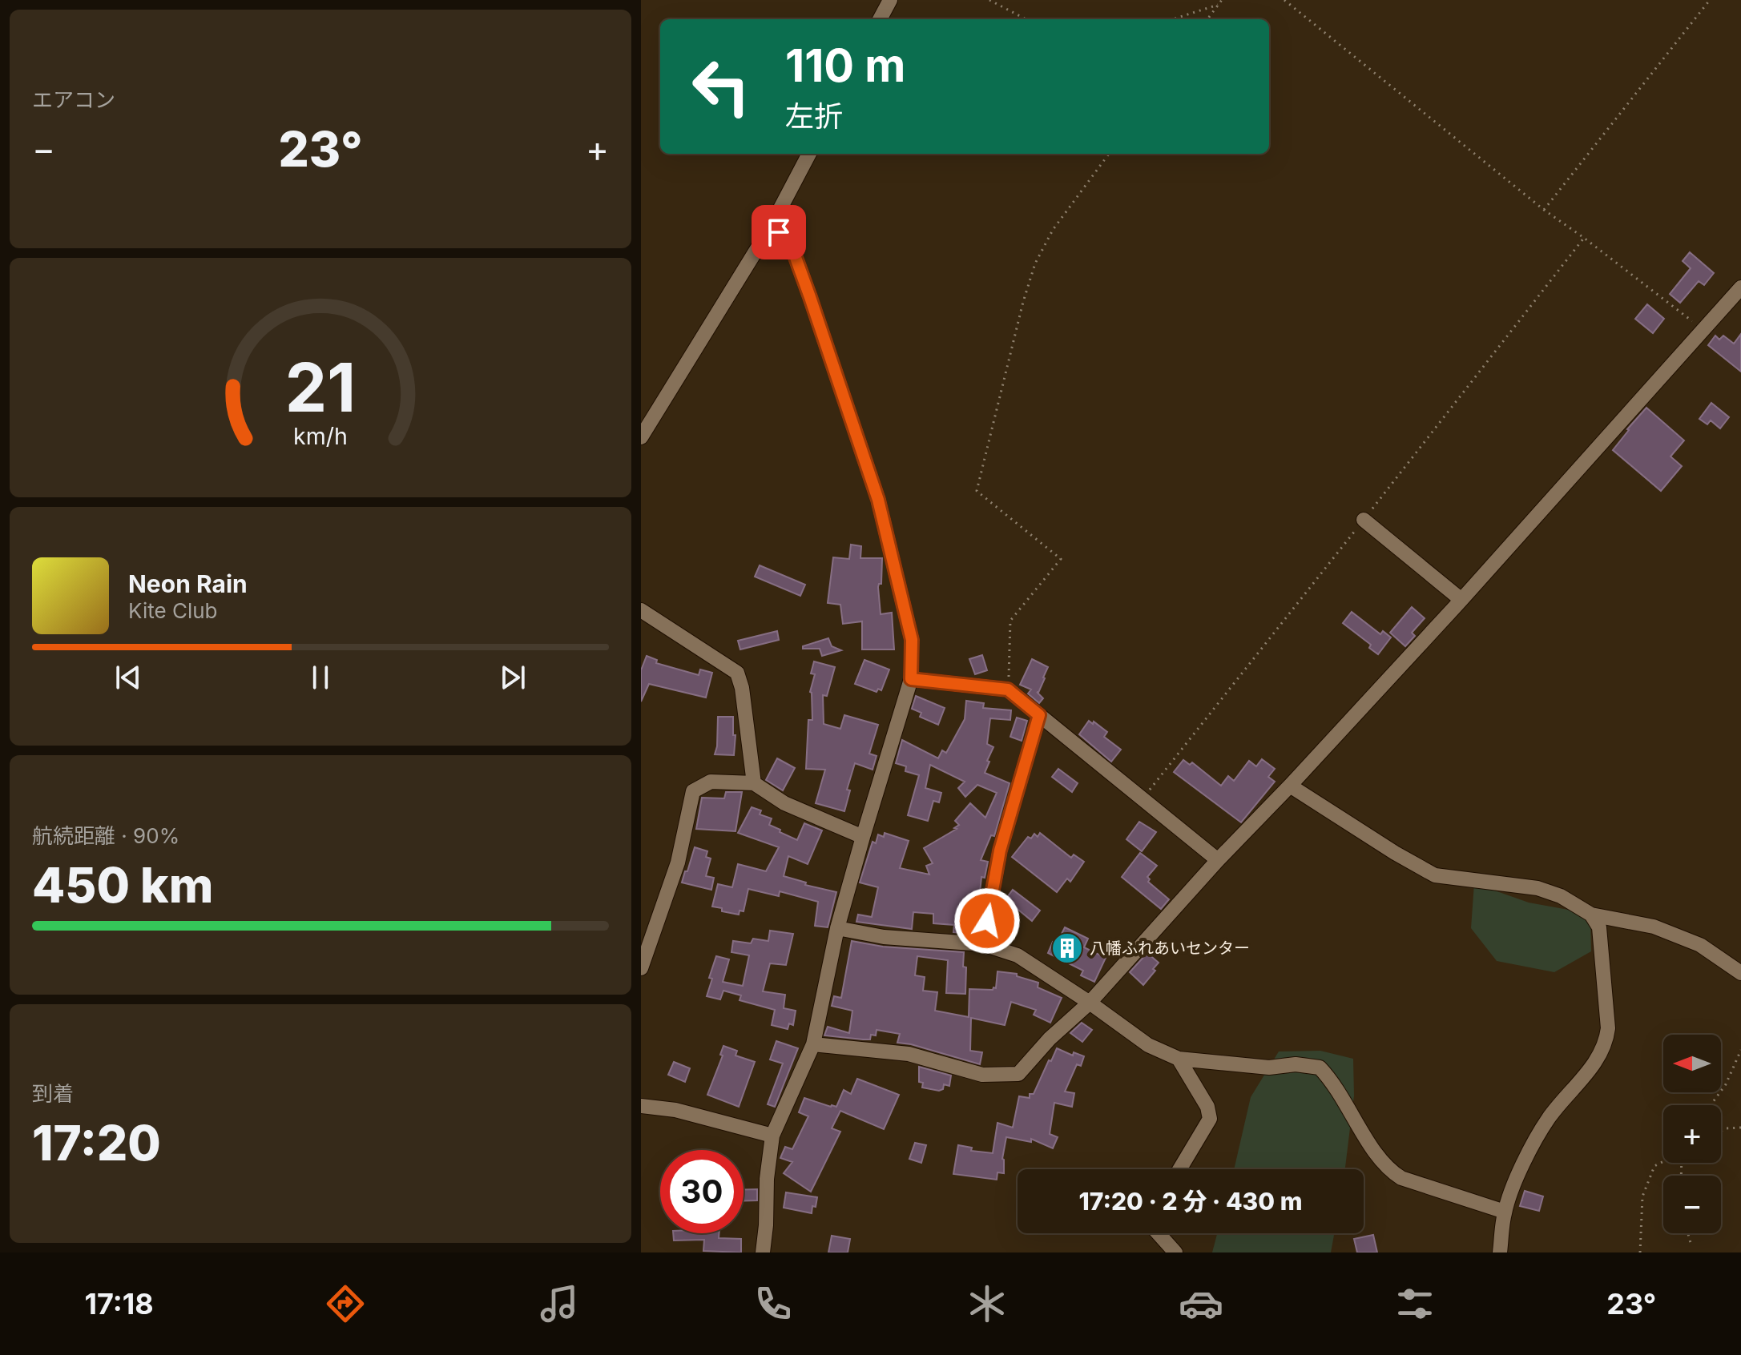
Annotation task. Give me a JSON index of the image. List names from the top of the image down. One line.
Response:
{"places":{"building":["八幡ふれあいセンター"]},"north":"left","page":{"tile":["エアコン",["航続距離 · 90%","450 km"],["到着","17:20"]],"turn":["110 m","左折"],"heat":["−","23°","+"],"song":["Neon Rain","Kite Club"],"map_buttons":["+","−"],"limit":"30","trip":"17:20 · 2 分 · 430 m","tabs":["17:18","23°"],"gauge":["21","km/h"]}}
